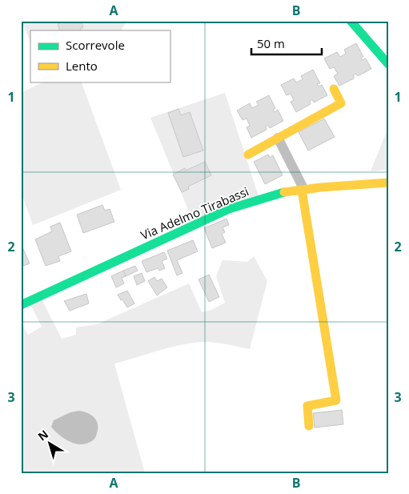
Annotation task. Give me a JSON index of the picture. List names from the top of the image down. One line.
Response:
{"streets":{"street":["Via Adelmo Tirabassi"]},"legend":["Scorrevole","Lento"],"scale_bar":"50 m","north":"top left","grid":{"columns":["A","B"],"rows":["1","2","3"]}}
